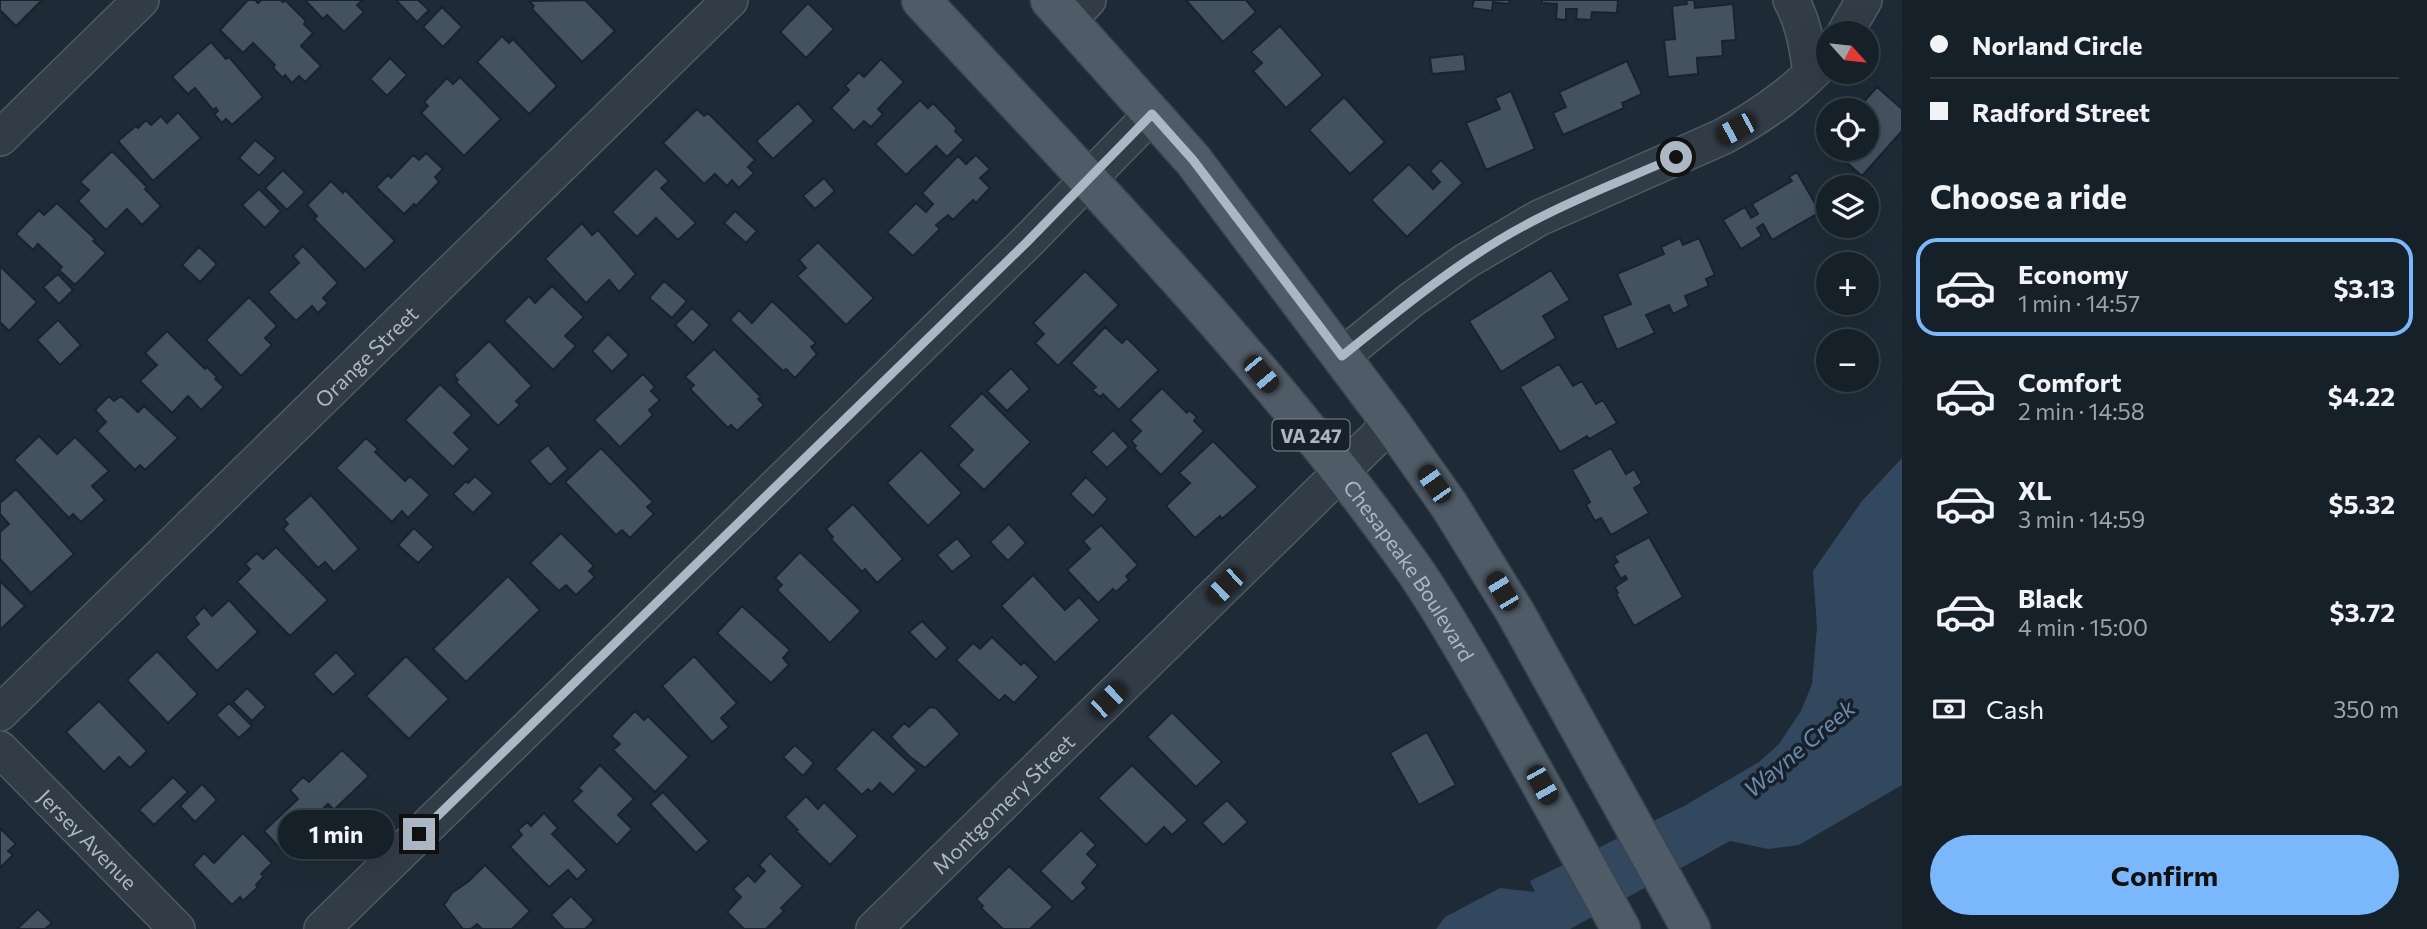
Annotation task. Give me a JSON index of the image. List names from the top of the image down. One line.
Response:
{"streets":{"main road":["VA 247","Chesapeake Boulevard"],"street":["Orange Street","Montgomery Street","Jersey Avenue"]},"crossings":[["Chesapeake Boulevard","Montgomery Street"]],"water":["Wayne Creek"],"north":"bottom right","page":{"banner":["Norland Circle","Radford Street"],"map_buttons":["+","−"],"heading":"Choose a ride","list":[{"name":"Economy","note":"1 min · 14:57","value":"$3.13"},{"name":"Comfort","note":"2 min · 14:58","value":"$4.22"},{"name":"XL","note":"3 min · 14:59","value":"$5.32"},{"name":"Black","note":"4 min · 15:00","value":"$3.72"}],"pay":["Cash","350 m"],"bubble":"1 min","buttons":"Confirm"}}
